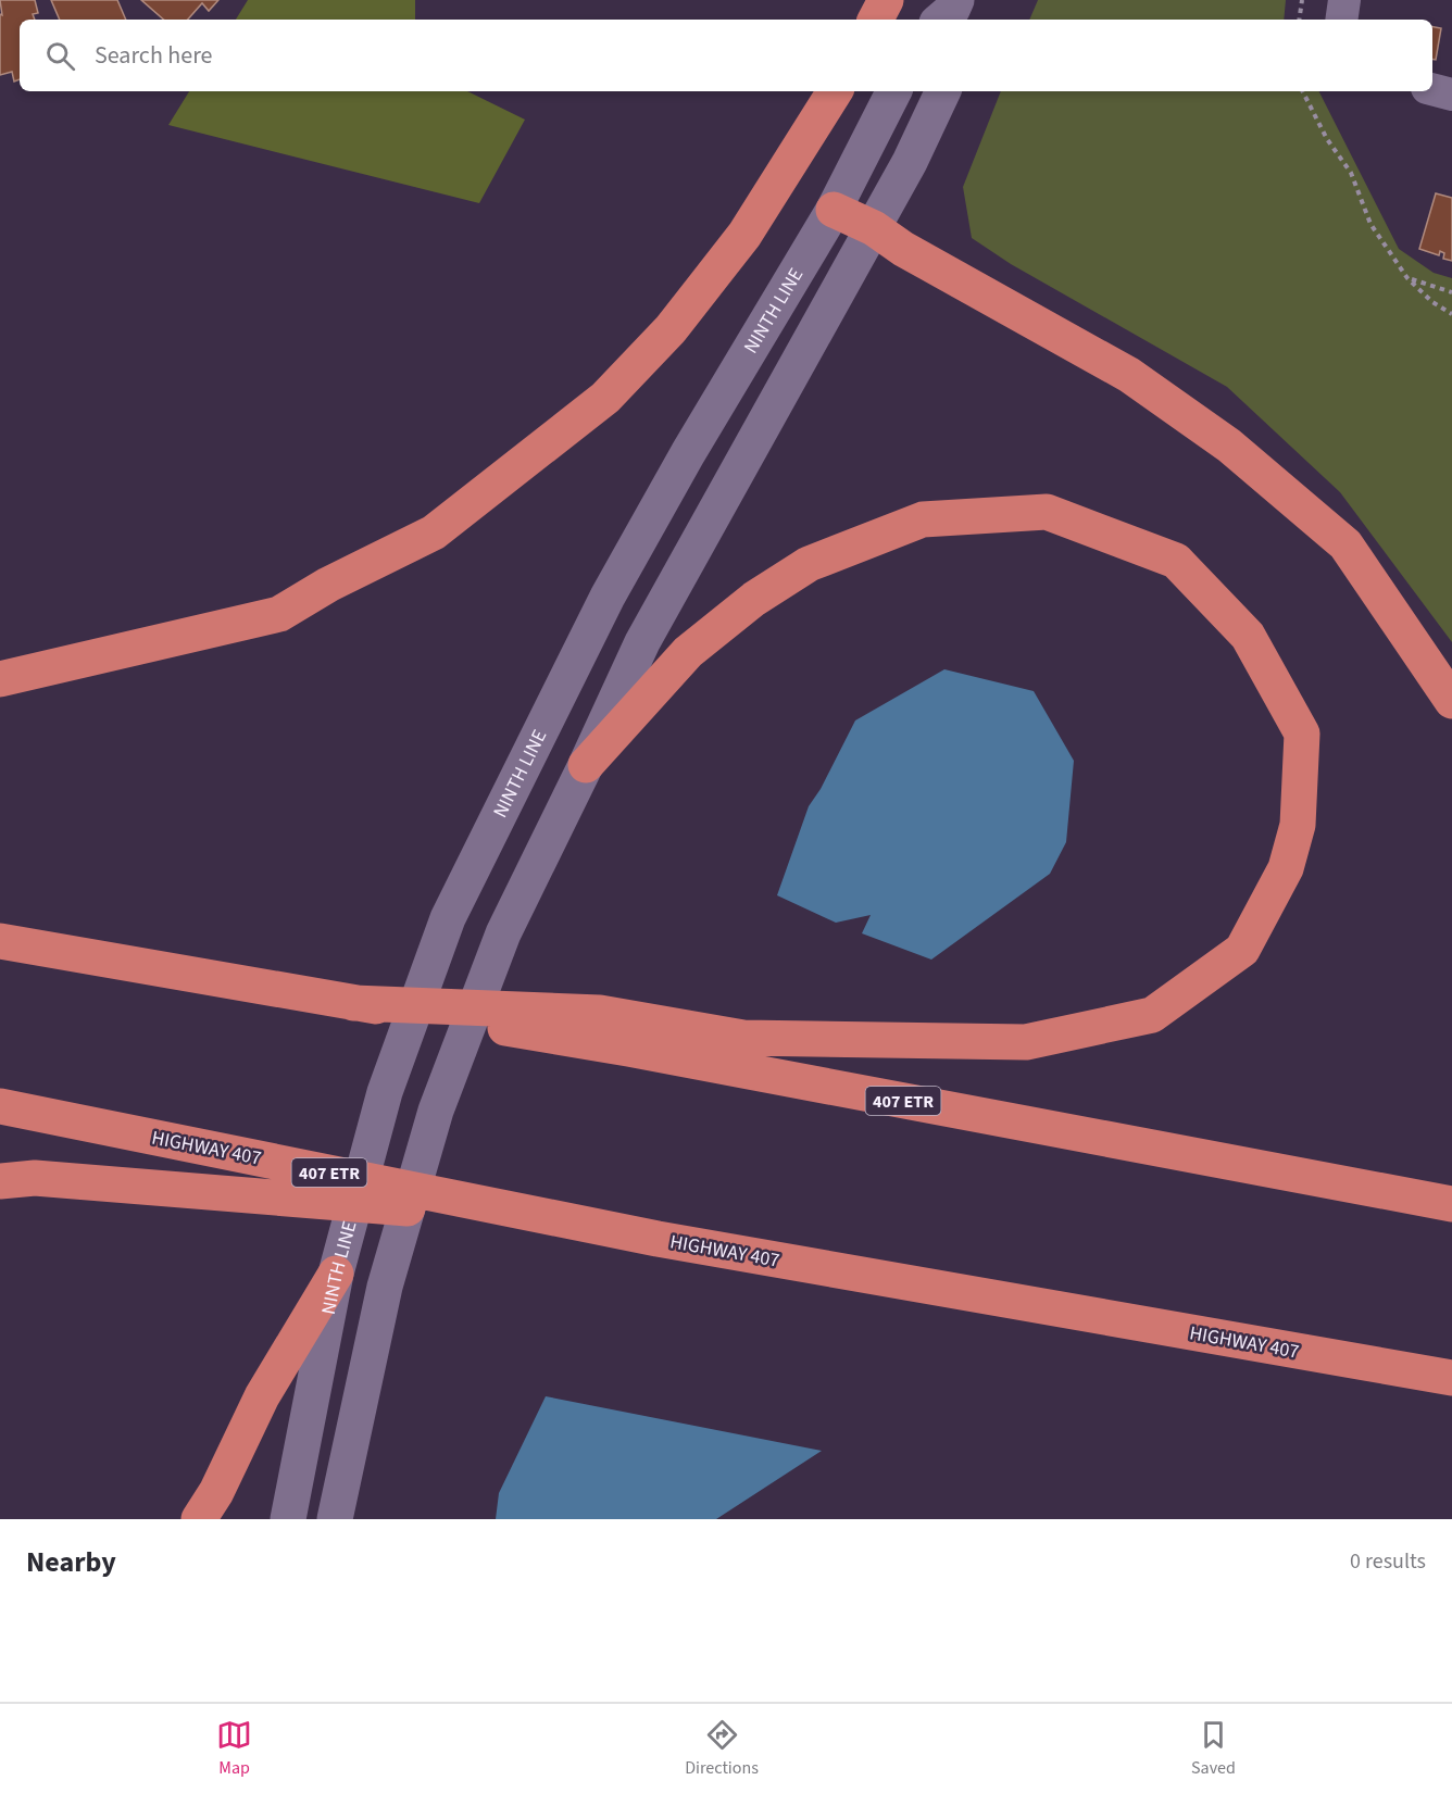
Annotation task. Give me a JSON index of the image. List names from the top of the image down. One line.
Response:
{"streets":{"highway":["407 ETR","HIGHWAY 407"],"main road":["NINTH LINE"]},"page":{"search":"Search here","heading":["Nearby","0 results"],"nav":["Map","Directions","Saved"]}}
